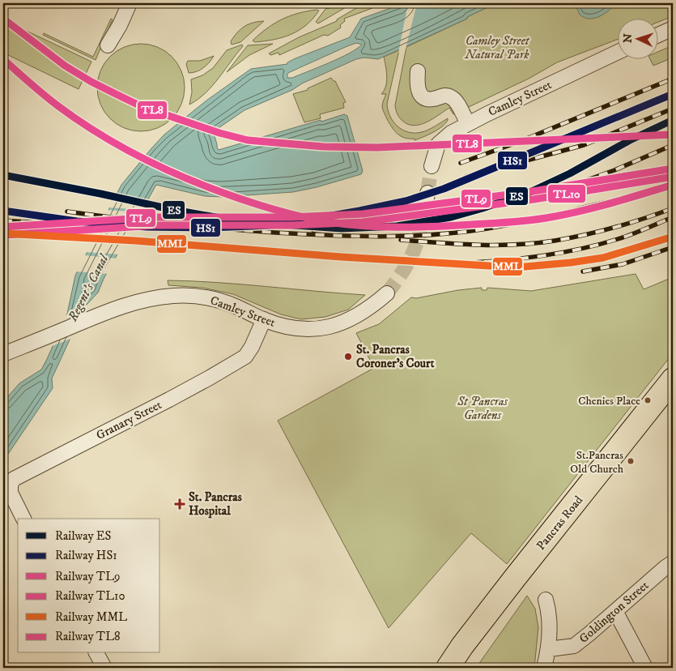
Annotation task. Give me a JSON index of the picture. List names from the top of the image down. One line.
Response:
{"streets":{"main road":["Pancras Road"],"street":["Camley Street","Granary Street","Goldington Street"]},"crossings":[["Camley Street","Granary Street"]],"water":["Regent's Canal"],"parks":["Camley Street Natural Park","St Pancras Gardens"],"places":{"other":["St. Pancras Coroner's Court","Chenies Place","St.Pancras Old Church"],"health":["St. Pancras Hospital"]},"lines":["rail line TL8","rail line HS1","rail line ES","rail line TL9","rail line TL10","rail line MML"],"legend":["Railway ES","Railway HS1","Railway TL9","Railway TL10","Railway MML","Railway TL8"],"north":"left"}
